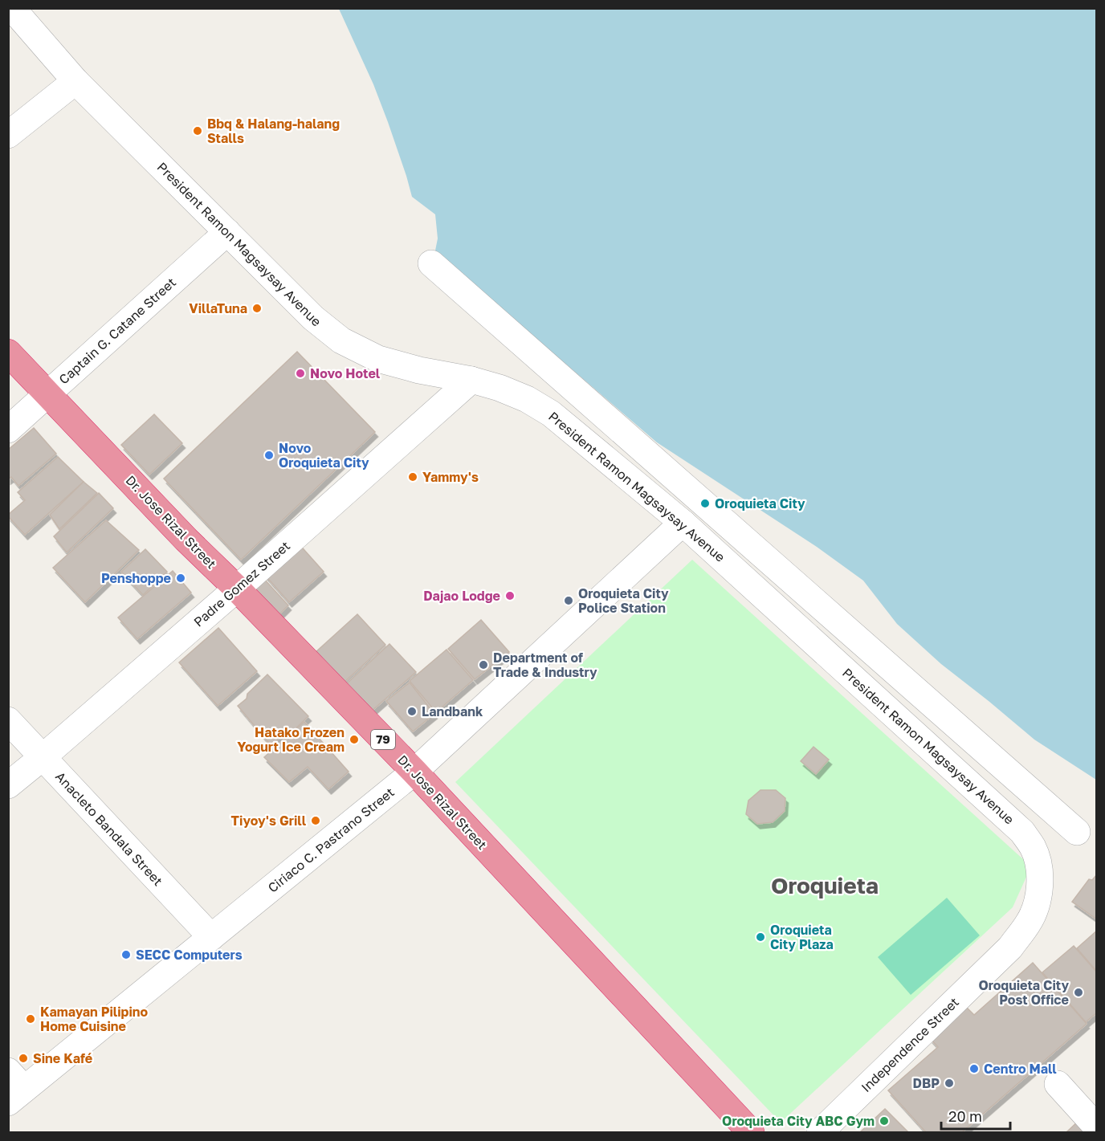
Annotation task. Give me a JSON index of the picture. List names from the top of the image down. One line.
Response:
{"streets":{"highway":["Dr. Jose Rizal Street","79"],"street":["President Ramon Magsaysay Avenue","Captain G. Catane Street","Padre Gomez Street","Anacleto Bandala Street","Ciriaco C. Pastrano Street","Independence Street"]},"crossings":[["President Ramon Magsaysay Avenue","Captain G. Catane Street"],["President Ramon Magsaysay Avenue","Padre Gomez Street"],["President Ramon Magsaysay Avenue","Ciriaco C. Pastrano Street"],["President Ramon Magsaysay Avenue","Independence Street"],["Captain G. Catane Street","Dr. Jose Rizal Street"],["Dr. Jose Rizal Street","Padre Gomez Street"],["Dr. Jose Rizal Street","Ciriaco C. Pastrano Street"],["Padre Gomez Street","Anacleto Bandala Street"],["Anacleto Bandala Street","Ciriaco C. Pastrano Street"]],"districts":["Oroquieta"],"places":["Bbq & Halang-halang Stalls","VillaTuna","Novo Hotel","Novo Oroquieta City","Yammy's","Oroquieta City","Penshoppe","Dajao Lodge","Oroquieta City Police Station","Department of Trade & Industry","Landbank","Hatako Frozen Yogurt Ice Cream","Tiyoy's Grill","Oroquieta City Plaza","SECC Computers","Oroquieta City Post Office","Kamayan Pilipino Home Cuisine","Sine Kafé","Centro Mall","DBP","Oroquieta City ABC Gym"],"scale_bar":"20 m"}
